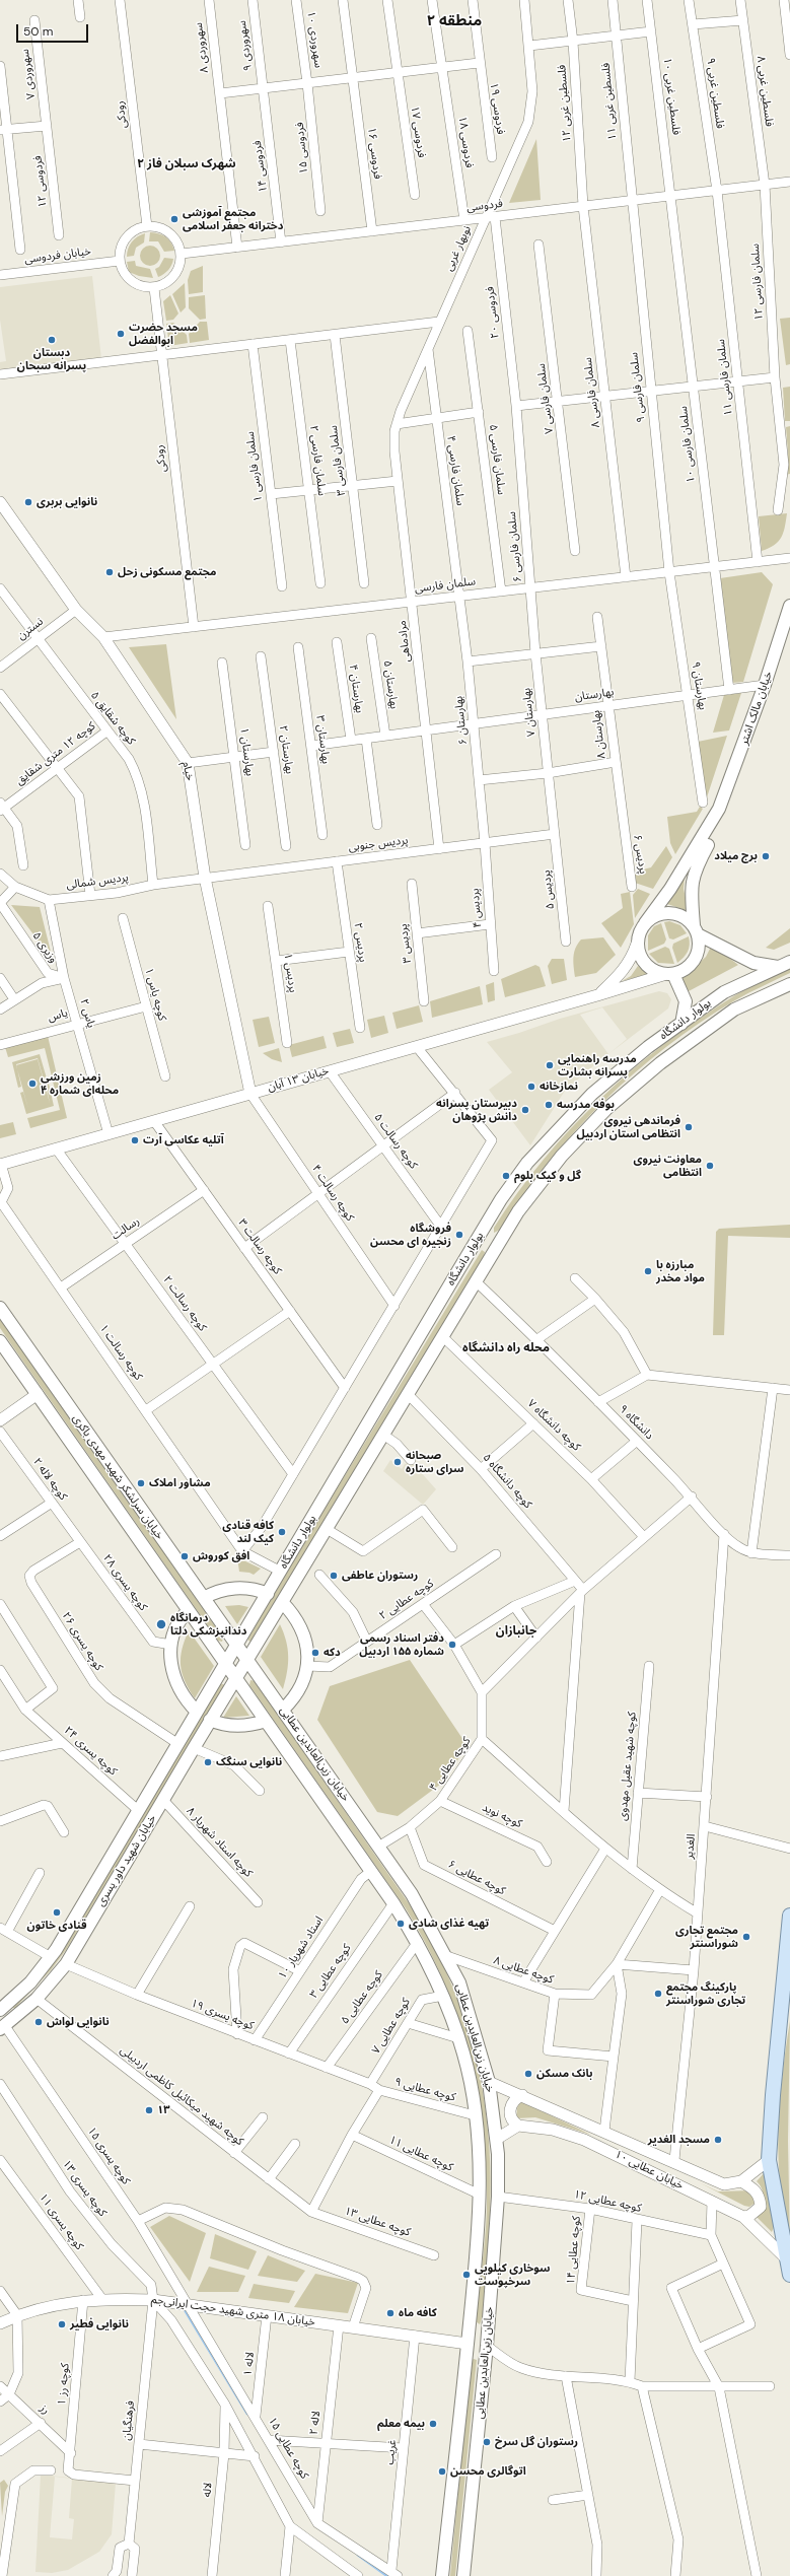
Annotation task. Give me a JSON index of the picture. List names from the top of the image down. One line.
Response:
{"streets":{"main road":["خیابان مالک اشتر","بولوار دانشگاه","خیابان سرلشکر شهید مهدی باکری","خیابان زین‌العابدین عطایی","خیابان شهید داور یسری"],"street":["سهروردی ۱۰","سهروردی ۹","سهروردی ۸","سهروردی ۷","فلسطین غربی ۸","فلسطین غربی ۹","فلسطین غربی ۱۰","فلسطین غربی ۱۱","فلسطین غربی ۱۲","فردوسی ۱۹","رودکی","فردوسی ۱۷","فردوسی ۱۸","فردوسی ۱۵","فردوسی ۱۶","فردوسی ۱۴","فردوسی ۱۲","فردوسی","نوبهار غربی","خیابان فردوسی","سلمان فارسی ۱۲","فردوسی ۲۰","سلمان فارسی ۱۱","سلمان فارسی ۹","سلمان فارسی ۸","سلمان فارسی ۷","سلمان فارسی ۱۰","سلمان فارسی ۵","سلمان فارسی ۲","سلمان فارسی ۳","سلمان فارسی ۱","سلمان فارسی ۴","سلمان فارسی ۶","سلمان فارسی","نسترن","مرادماهی","بهارستان ۵","بهارستان ۹","بهارستان ۴","بهارستان","بهارستان ۷","کوچه شقایق ۵","بهارستان ۶","بهارستان ۸","بهارستان ۳","بهارستان ۲","بهارستان ۱","کوچه ۱۲ متری شقایق","خیام","پردیس جنوبی","پردیس ۶","پردیس شمالی","پردیس ۵","پردیس ۴","پردیس ۲","پردیس ۳","وزیری ۵","پردیس ۱","کوچه یاس ۱","یاس ۲","یاس","خیابان ۱۳ آبان","کوچه رسالت ۵","کوچه رسالت ۴","رسالت","کوچه رسالت ۳","کوچه رسالت ۲","کوچه رسالت ۱","دانشگاه ۹","کوچه دانشگاه ۷","کوچه لاله ۲","کوچه دانشگاه ۵","کوچه یسری ۲۸","کوچه عطایی ۲","کوچه یسری ۲۶","کوچه یسری ۲۴","کوچه عطایی ۴","کوچه شهید عقیل مهدوی","کوچه نوید","کوچه استاد شهریار ۸","الغدیر","کوچه عطایی ۶","استاد شهریار ۱۰","کوچه عطایی ۸","کوچه عطایی ۳","کوچه عطایی ۵","کوچه یسری ۱۹","کوچه عطایی ۷","کوچه عطایی ۹","کوچه شهید میکائیل کاظمی اردبیلی","کوچه عطایی ۱۱","کوچه یسری ۱۵","خیابان عطایی ۱۰","کوچه یسری ۱۳","کوچه عطایی ۱۲","کوچه یسری ۱۱","کوچه عطایی ۱۳","کوچه عطایی ۱۴","خیابان ۱۸ متری شهید حجت ایرانی‌جم","لاله ۱","کوچه رز ۱","رز","فرهنگیان","لاله ۲","کوچه عطایی ۱۵","غریب","لاله"]},"crossings":[["سهروردی ۱۰","فردوسی ۱۵"],["سهروردی ۹","فردوسی ۱۴"],["سهروردی ۸","فردوسی"],["سهروردی ۷","فردوسی ۱۲"],["فلسطین غربی ۸","فردوسی"],["فلسطین غربی ۸","سلمان فارسی ۱۲"],["فلسطین غربی ۹","فردوسی"],["فلسطین غربی ۹","سلمان فارسی ۱۱"],["فلسطین غربی ۱۰","فردوسی"],["فلسطین غربی ۱۰","سلمان فارسی ۱۰"],["فلسطین غربی ۱۱","فردوسی"],["فلسطین غربی ۱۱","سلمان فارسی ۹"],["فلسطین غربی ۱۲","فردوسی"],["فلسطین غربی ۱۲","سلمان فارسی ۸"],["رودکی","فردوسی"],["رودکی","خیابان فردوسی"],["رودکی","سلمان فارسی"],["فردوسی ۱۸","فردوسی"],["فردوسی ۱۶","فردوسی"],["فردوسی ۱۴","فردوسی"],["فردوسی","نوبهار غربی"],["فردوسی","خیابان فردوسی"],["فردوسی","سلمان فارسی ۱۲"],["فردوسی","فردوسی ۲۰"],["فردوسی","سلمان فارسی ۱۱"],["فردوسی","سلمان فارسی ۹"],["فردوسی","سلمان فارسی ۸"],["فردوسی","سلمان فارسی ۱۰"],["نوبهار غربی","فردوسی ۲۰"],["نوبهار غربی","سلمان فارسی ۴"],["نوبهار غربی","مرادماهی"],["فردوسی ۲۰","سلمان فارسی ۶"],["سلمان فارسی ۱۱","سلمان فارسی"],["سلمان فارسی ۹","سلمان فارسی"],["سلمان فارسی ۹","بهارستان ۹"],["سلمان فارسی ۸","سلمان فارسی"],["سلمان فارسی ۱۰","سلمان فارسی"],["سلمان فارسی ۱۰","بهارستان"],["سلمان فارسی ۵","سلمان فارسی"],["سلمان فارسی ۴","سلمان فارسی"],["سلمان فارسی ۴","بهارستان ۶"],["سلمان فارسی ۶","سلمان فارسی"],["سلمان فارسی ۶","بهارستان ۷"],["سلمان فارسی","مرادماهی"],["سلمان فارسی","بهارستان ۹"],["سلمان فارسی","بهارستان ۷"],["سلمان فارسی","بهارستان ۶"],["سلمان فارسی","خیام"],["نسترن","کوچه شقایق ۵"],["نسترن","خیام"],["مرادماهی","بهارستان"],["مرادماهی","پردیس جنوبی"],["بهارستان ۵","بهارستان"],["بهارستان ۹","بهارستان"],["بهارستان ۴","بهارستان"],["بهارستان","خیابان مالک اشتر"],["بهارستان","بهارستان ۷"],["بهارستان","بهارستان ۶"],["بهارستان","بهارستان ۸"],["بهارستان","بهارستان ۳"],["خیابان مالک اشتر","خیابان ۱۳ آبان"],["بهارستان ۷","پردیس جنوبی"],["بهارستان ۷","پردیس ۵"],["کوچه شقایق ۵","کوچه ۱۲ متری شقایق"],["کوچه شقایق ۵","پردیس شمالی"],["بهارستان ۶","پردیس جنوبی"],["بهارستان ۶","پردیس ۴"],["بهارستان ۸","پردیس ۶"],["خیام","پردیس جنوبی"],["خیام","پردیس شمالی"],["خیام","خیابان ۱۳ آبان"],["خیام","کوچه رسالت ۴"],["پردیس جنوبی","پردیس شمالی"],["پردیس جنوبی","پردیس ۵"],["پردیس جنوبی","پردیس ۴"],["پردیس جنوبی","پردیس ۲"],["پردیس شمالی","یاس ۲"],["وزیری ۵","یاس ۲"],["کوچه یاس ۱","یاس"],["یاس ۲","یاس"],["یاس ۲","خیابان ۱۳ آبان"],["بولوار دانشگاه","دانشگاه ۹"],["بولوار دانشگاه","کوچه دانشگاه ۷"],["بولوار دانشگاه","خیابان سرلشکر شهید مهدی باکری"],["بولوار دانشگاه","کوچه دانشگاه ۵"],["بولوار دانشگاه","خیابان زین‌العابدین عطایی"],["بولوار دانشگاه","خیابان شهید داور یسری"],["خیابان ۱۳ آبان","کوچه رسالت ۵"],["خیابان ۱۳ آبان","کوچه رسالت ۴"],["خیابان ۱۳ آبان","کوچه رسالت ۳"],["خیابان ۱۳ آبان","کوچه رسالت ۲"],["خیابان ۱۳ آبان","کوچه رسالت ۱"],["رسالت","کوچه رسالت ۳"],["رسالت","کوچه رسالت ۲"],["رسالت","کوچه رسالت ۱"],["دانشگاه ۹","الغدیر"],["خیابان سرلشکر شهید مهدی باکری","خیابان زین‌العابدین عطایی"],["خیابان سرلشکر شهید مهدی باکری","خیابان شهید داور یسری"],["کوچه لاله ۲","کوچه یسری ۲۸"],["کوچه لاله ۲","کوچه یسری ۲۶"],["کوچه یسری ۲۸","کوچه یسری ۲۶"],["کوچه یسری ۲۶","خیابان شهید داور یسری"],["کوچه یسری ۲۴","خیابان شهید داور یسری"],["خیابان زین‌العابدین عطایی","کوچه عطایی ۴"],["خیابان زین‌العابدین عطایی","خیابان شهید داور یسری"],["خیابان زین‌العابدین عطایی","استاد شهریار ۱۰"],["خیابان زین‌العابدین عطایی","کوچه عطایی ۸"],["خیابان زین‌العابدین عطایی","کوچه عطایی ۳"],["خیابان زین‌العابدین عطایی","کوچه عطایی ۵"],["خیابان زین‌العابدین عطایی","کوچه عطایی ۷"],["خیابان زین‌العابدین عطایی","کوچه عطایی ۹"],["خیابان زین‌العابدین عطایی","کوچه عطایی ۱۱"],["خیابان زین‌العابدین عطایی","خیابان عطایی ۱۰"],["خیابان زین‌العابدین عطایی","کوچه عطایی ۱۲"],["خیابان زین‌العابدین عطایی","خیابان ۱۸ متری شهید حجت ایرانی‌جم"],["کوچه عطایی ۴","کوچه نوید"],["کوچه عطایی ۴","کوچه عطایی ۶"],["کوچه استاد شهریار ۸","خیابان شهید داور یسری"],["الغدیر","خیابان عطایی ۱۰"],["خیابان شهید داور یسری","کوچه یسری ۱۹"],["خیابان شهید داور یسری","کوچه شهید میکائیل کاظمی اردبیلی"],["خیابان شهید داور یسری","کوچه یسری ۱۵"],["استاد شهریار ۱۰","کوچه یسری ۱۹"],["کوچه عطایی ۳","کوچه یسری ۱۹"],["کوچه عطایی ۵","کوچه یسری ۱۹"],["کوچه یسری ۱۹","کوچه عطایی ۷"],["کوچه یسری ۱۹","کوچه عطایی ۹"],["کوچه عطایی ۷","کوچه عطایی ۹"],["کوچه شهید میکائیل کاظمی اردبیلی","کوچه عطایی ۱۳"],["کوچه یسری ۱۵","خیابان ۱۸ متری شهید حجت ایرانی‌جم"],["کوچه یسری ۱۵","کوچه عطایی ۱۵"],["کوچه یسری ۱۳","خیابان ۱۸ متری شهید حجت ایرانی‌جم"],["کوچه یسری ۱۳","فرهنگیان"],["کوچه عطایی ۱۲","کوچه عطایی ۱۴"],["کوچه یسری ۱۱","خیابان ۱۸ متری شهید حجت ایرانی‌جم"],["خیابان ۱۸ متری شهید حجت ایرانی‌جم","لاله ۱"],["خیابان ۱۸ متری شهید حجت ایرانی‌جم","کوچه رز ۱"],["خیابان ۱۸ متری شهید حجت ایرانی‌جم","فرهنگیان"],["خیابان ۱۸ متری شهید حجت ایرانی‌جم","لاله ۲"],["خیابان ۱۸ متری شهید حجت ایرانی‌جم","کوچه عطایی ۱۵"],["خیابان ۱۸ متری شهید حجت ایرانی‌جم","غریب"],["لاله ۱","کوچه عطایی ۱۵"],["کوچه رز ۱","رز"],["کوچه رز ۱","فرهنگیان"],["لاله ۲","کوچه عطایی ۱۵"],["کوچه عطایی ۱۵","غریب"]],"districts":["منطقه ۲","شهرک سبلان فاز ۲","محله راه دانشگاه","جانبازان"],"places":["مجتمع آموزشی دخترانه جعفر اسلامی","مسجد حضرت ابوالفضل","دبستان پسرانه سبحان","نانوایی بربری","مجتمع مسکونی زحل","برج میلاد","مدرسه راهنمایی پسرانه بشارت","زمین ورزشی محله‌ای شماره ۴","نمازخانه","بوفه مدرسه","دبیرستان پسرانه دانش پژوهان","فرماندهی نیروی انتظامی استان اردبیل","آتلیه عکاسی آرت","معاونت نیروی انتظامی","گل و کیک بلوم","فروشگاه زنجیره ای محسن","مبارزه با مواد مخدر","صبحانه سرای ستاره","مشاور املاک","کافه قنادی کیک لند","افق کوروش","رستوران عاطفی","درمانگاه دندانپزشکی دلتا","دفتر اسناد رسمی شماره ۱۵۵ اردبیل","دکه","نانوایی سنگک","قنادی خاتون","تهیه غذای شادی","مجتمع تجاری شوراسنتر","پارکینگ مجتمع تجاری شوراسنتر","نانوایی لواش","بانک مسکن","۱۳","مسجد الغدیر","سوخاری کیلویی سرخپوست","کافه ماه","نانوایی فطیر","بیمه معلم","رستوران گل سرخ","اتوگالری محسن"],"scale_bar":"50 m"}
